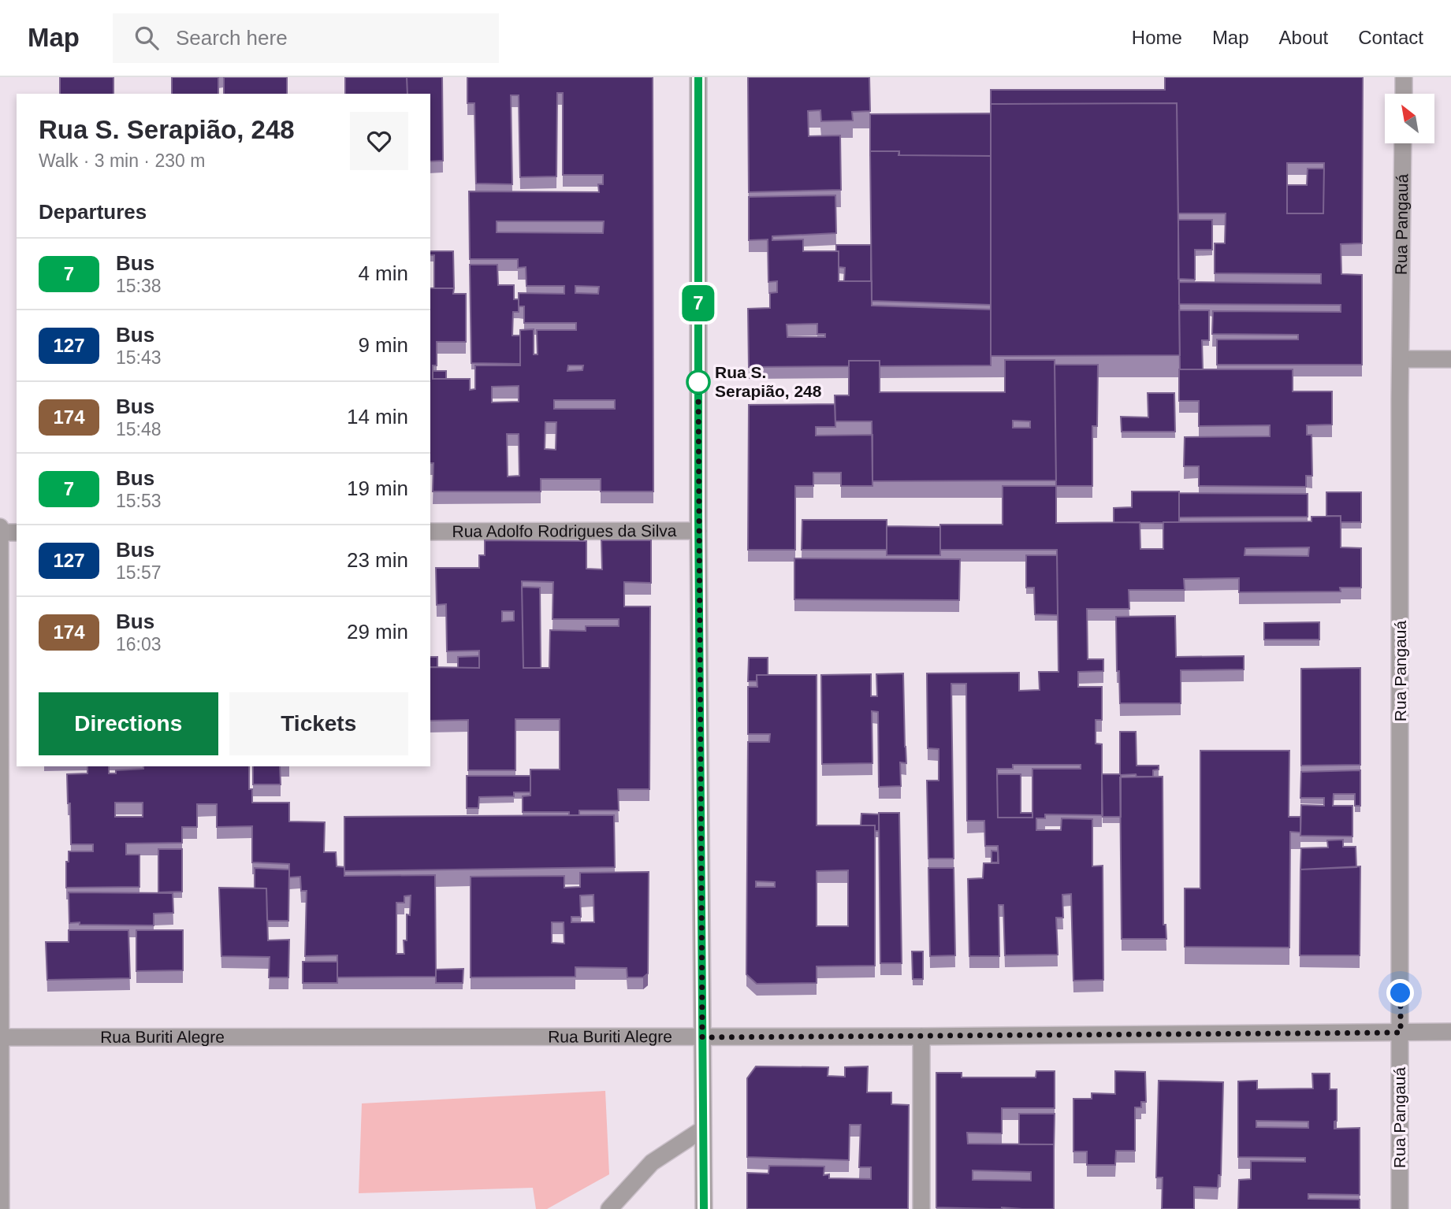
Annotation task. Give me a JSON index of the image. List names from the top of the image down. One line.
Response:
{"streets":{"street":["Rua Pangauá","Rua Adolfo Rodrigues da Silva","Rua Buriti Alegre"]},"crossings":[["Rua Pangauá","Rua Buriti Alegre"]],"places":["Rua S. Serapião, 248"],"lines":["bus line 7"],"north":"top left","page":{"header":"Map","search":"Search here","nav":["Home","Map","About","Contact"],"on_map":"7","heading":[["Rua S. Serapião, 248","Walk · 3 min · 230 m"],"Departures"],"list":[{"mark":"7","name":"Bus","note":"15:38","value":"4 min"},{"mark":"127","name":"Bus","note":"15:43","value":"9 min"},{"mark":"174","name":"Bus","note":"15:48","value":"14 min"},{"mark":"7","name":"Bus","note":"15:53","value":"19 min"},{"mark":"127","name":"Bus","note":"15:57","value":"23 min"},{"mark":"174","name":"Bus","note":"16:03","value":"29 min"}],"buttons":["Directions","Tickets"]}}
